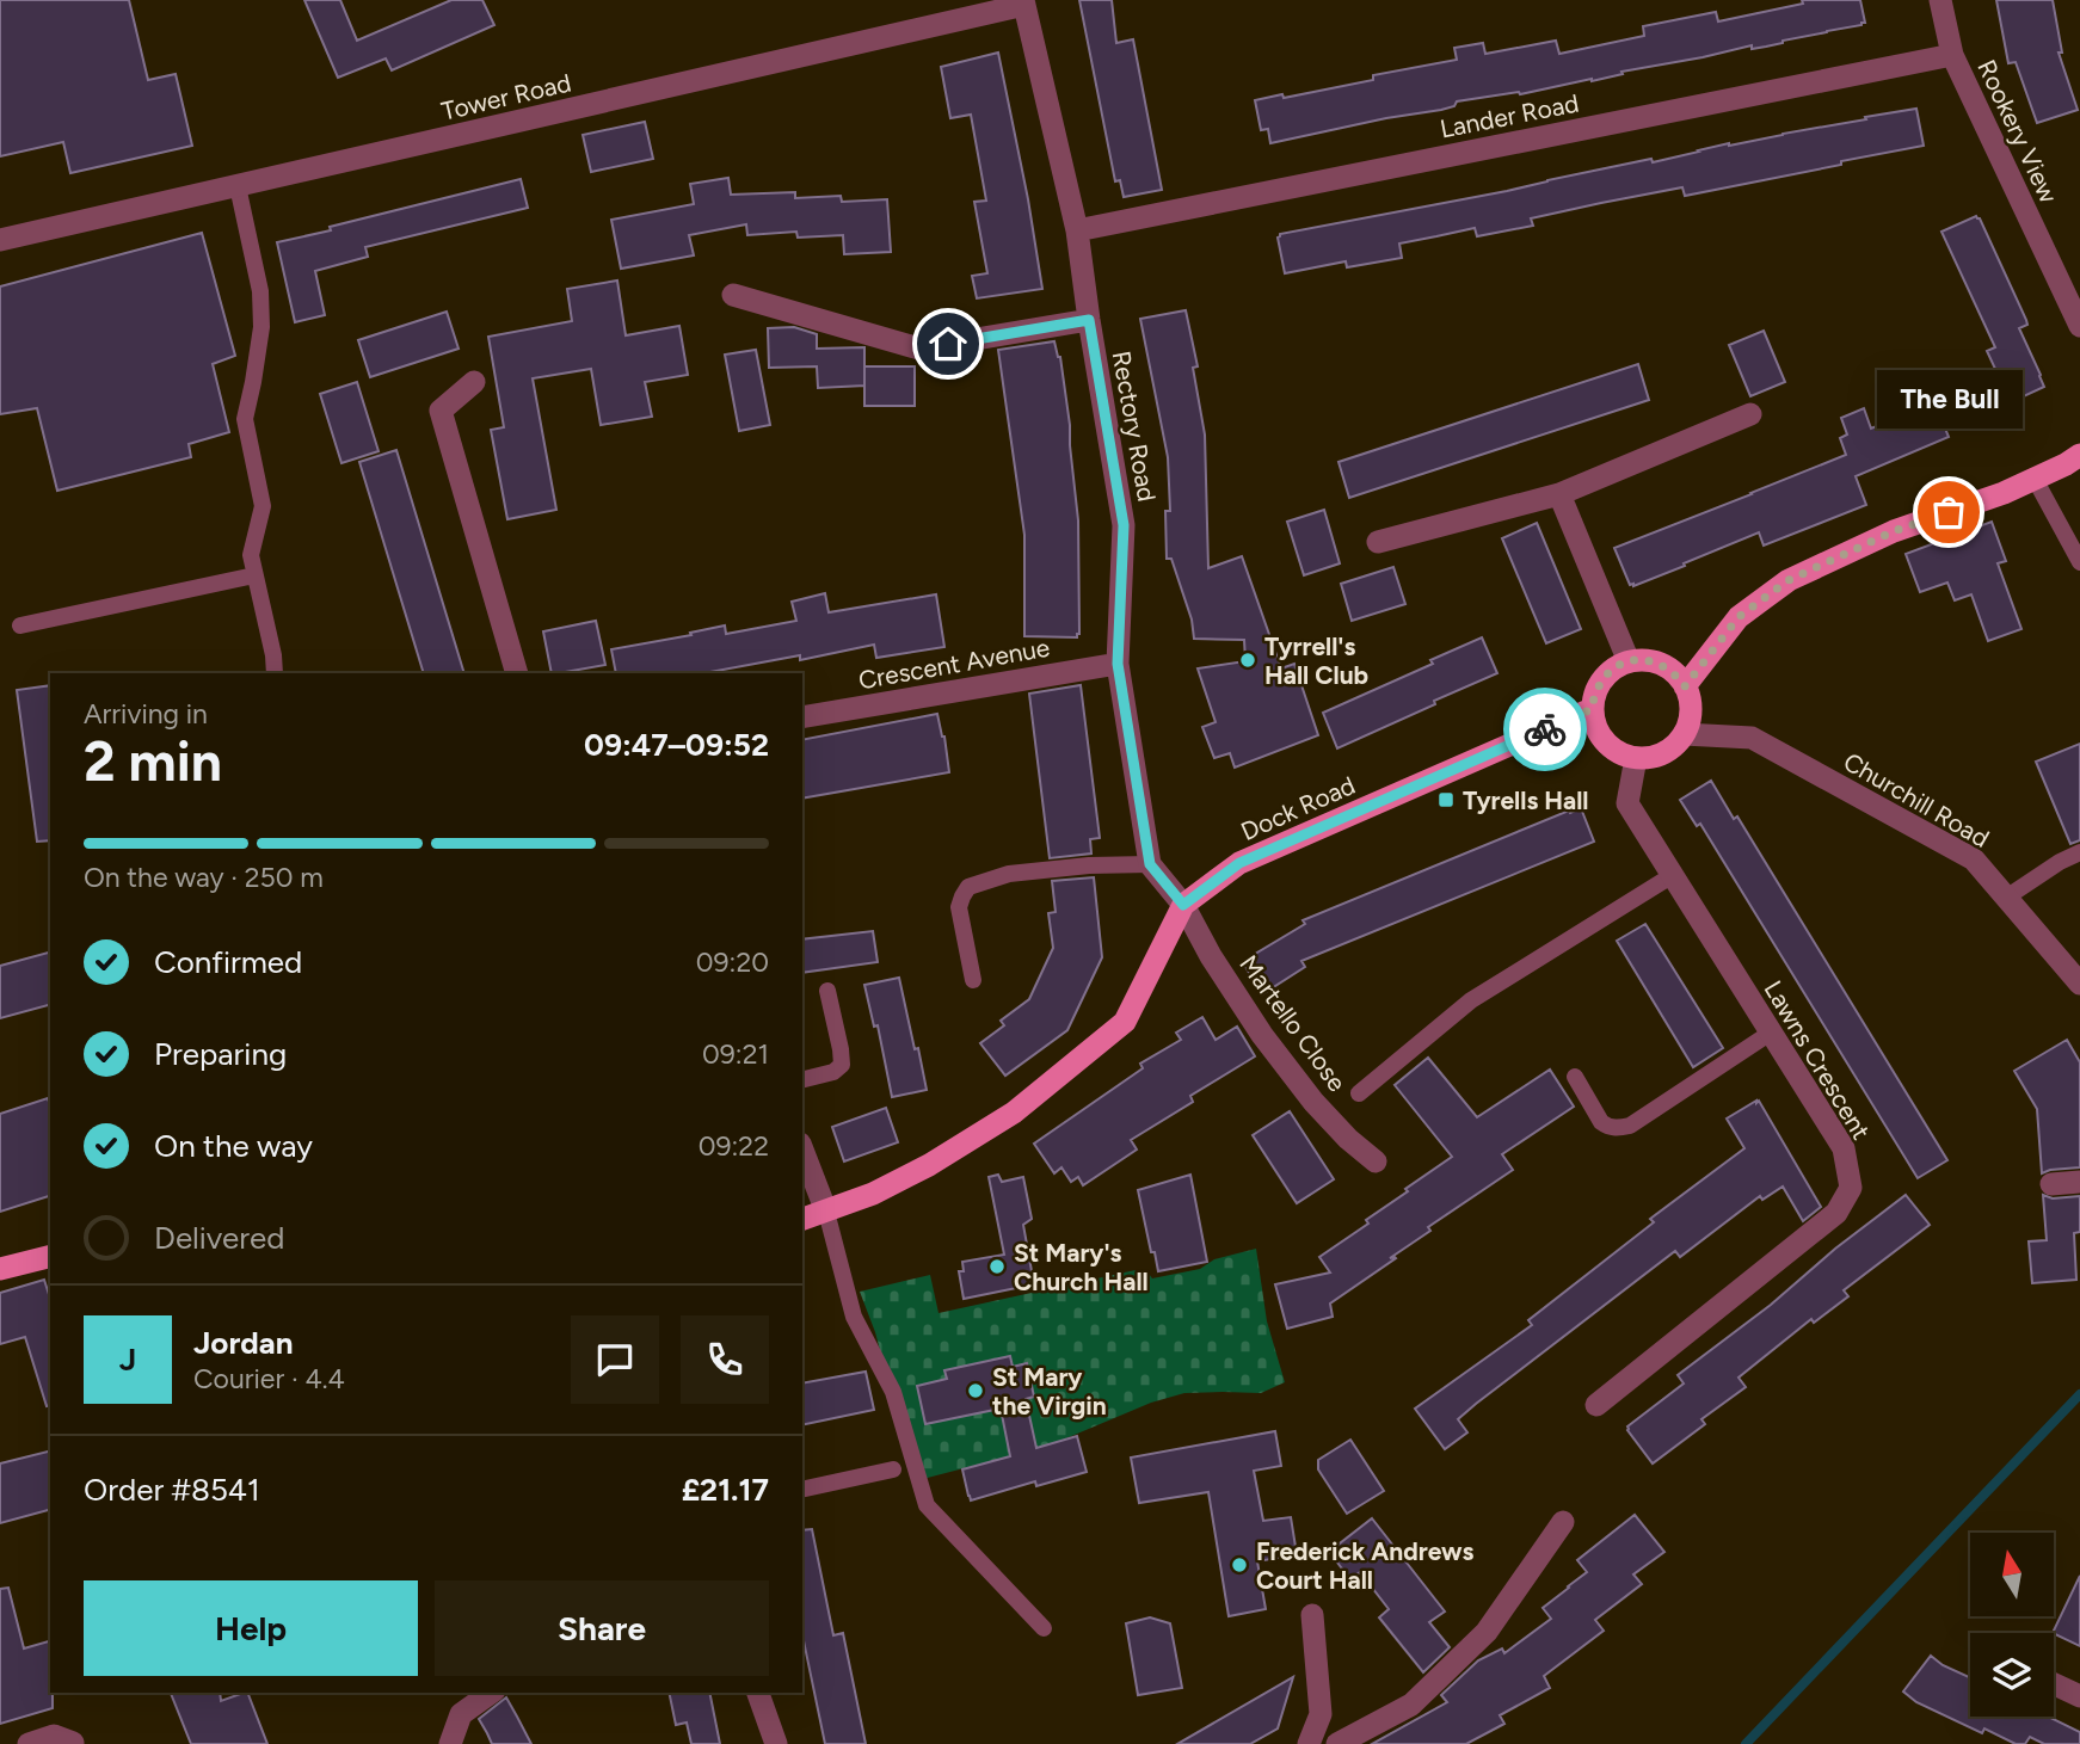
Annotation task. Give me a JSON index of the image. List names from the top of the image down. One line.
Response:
{"streets":{"main road":["Dock Road"],"street":["Tower Road","Lander Road","Rookery View","Rectory Road","Crescent Avenue","Churchill Road","Martello Close","Lawns Crescent"]},"crossings":[["Tower Road","Rectory Road"],["Lander Road","Rookery View"],["Lander Road","Rectory Road"],["Rectory Road","Crescent Avenue"],["Churchill Road","Dock Road"],["Churchill Road","Lawns Crescent"],["Dock Road","Martello Close"],["Dock Road","Lawns Crescent"]],"places":{"other":["The Bull","Tyrrell's Hall Club","St Mary's Church Hall","St Mary the Virgin","Frederick Andrews Court Hall"],"transit":["Tyrells Hall"]},"north":"top","page":{"bubble":"The Bull","heading":["2 min","Arriving in","09:47–09:52"],"panel":["Jordan","Courier · 4.4","Order #8541","£21.17"],"bar":"On the way · 250 m","list":[["Confirmed","09:20"],["Preparing","09:21"],["On the way","09:22"],"Delivered"],"round":"J","buttons":["Help","Share"]}}
